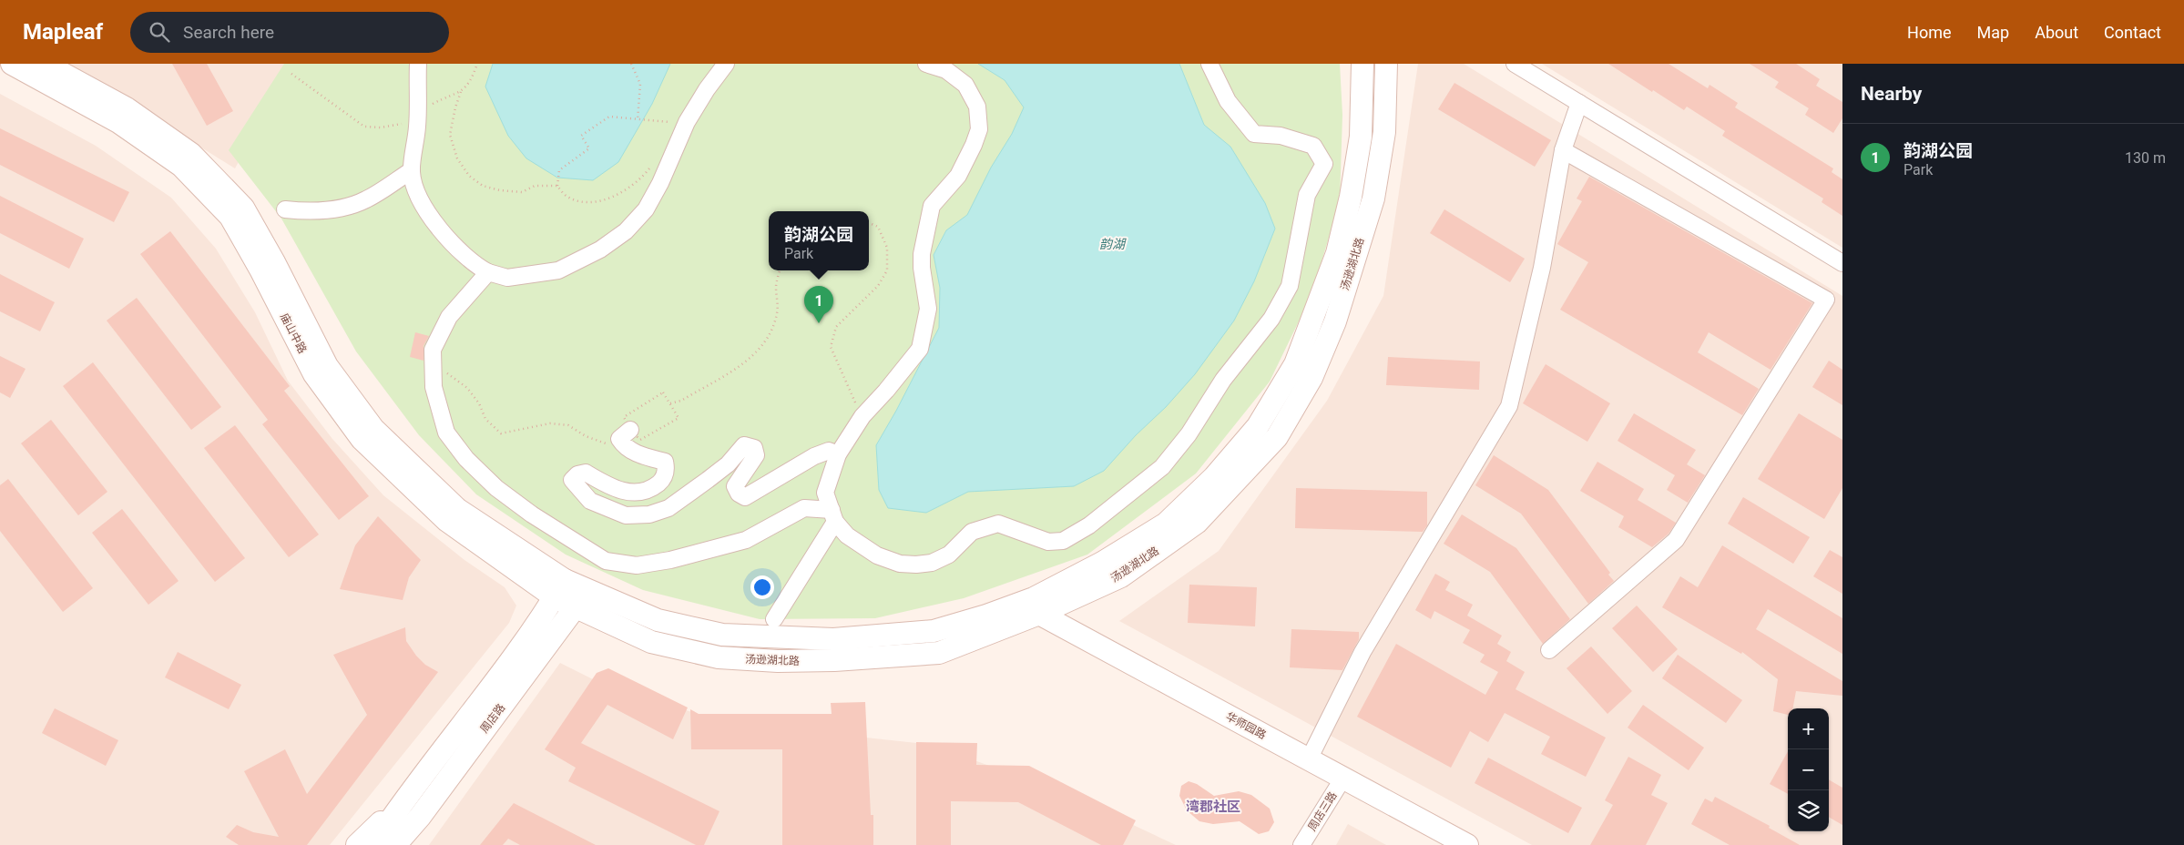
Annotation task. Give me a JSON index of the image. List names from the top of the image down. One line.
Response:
{"streets":{"street":["汤逊湖北路","庙山中路","周店路","华师园路","周店三路"]},"crossings":[["汤逊湖北路","庙山中路"],["汤逊湖北路","周店路"],["汤逊湖北路","华师园路"],["庙山中路","周店路"],["华师园路","周店三路"]],"districts":["湾郡社区"],"water":["韵湖"],"page":{"header":"Mapleaf","search":"Search here","nav":["Home","Map","About","Contact"],"heading":"Nearby","list":[{"mark":"1","name":"韵湖公园","note":"Park","value":"130 m"}],"popup":["韵湖公园","Park"],"pins":"1","map_buttons":["+","−"]}}
